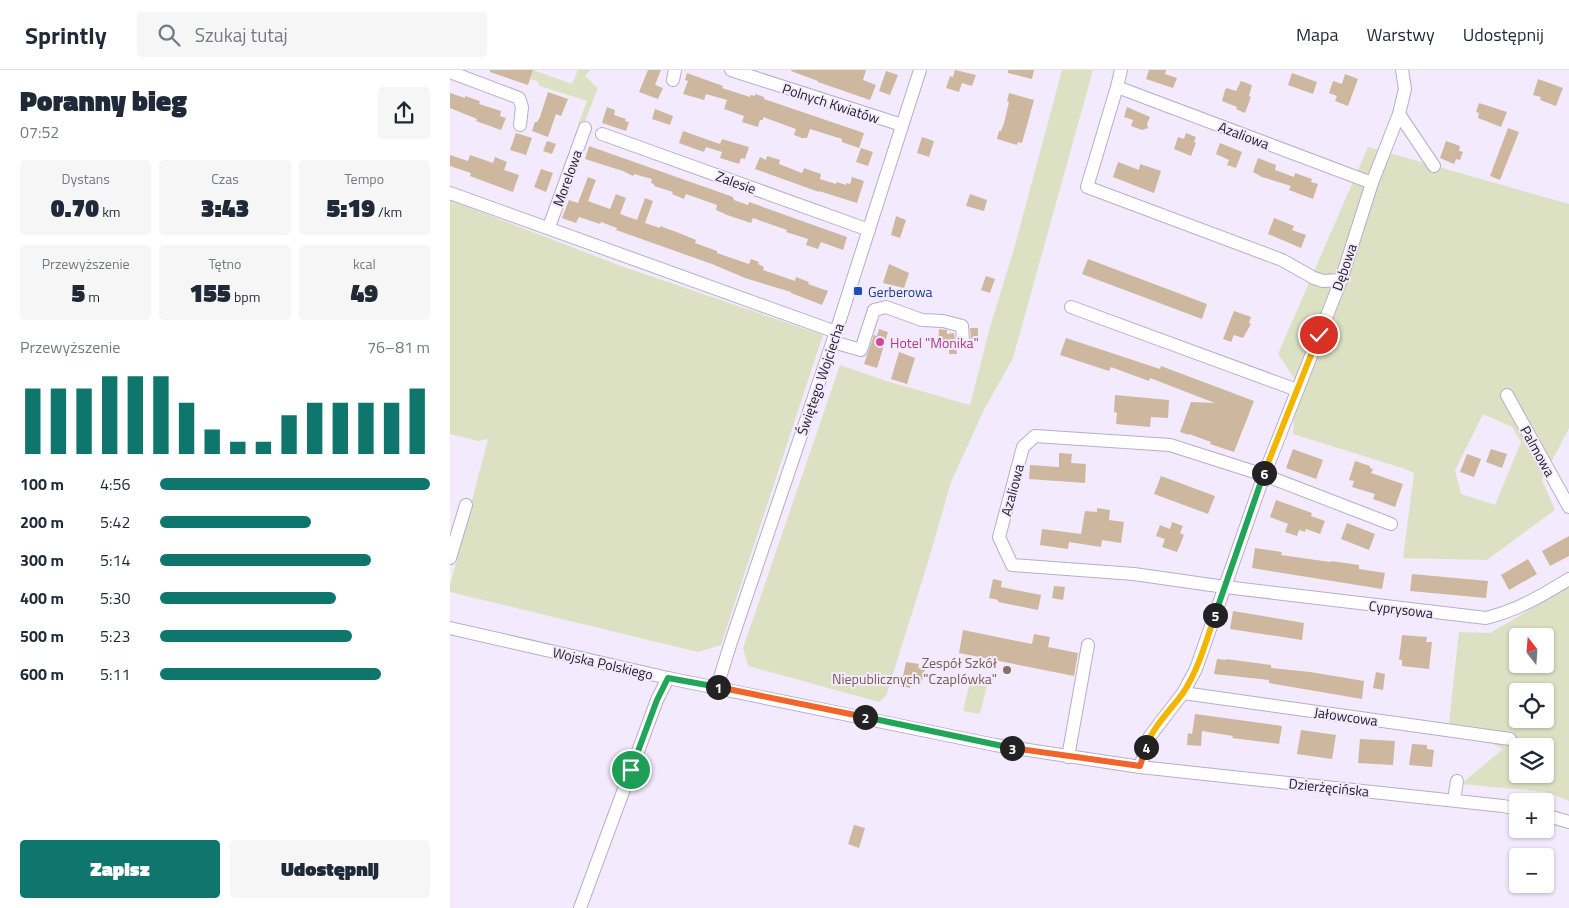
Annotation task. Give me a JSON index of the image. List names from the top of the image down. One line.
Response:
{"streets":{"street":["Polnych Kwiatów","Azaliowa","Morelowa","Zalesie","Dębowa","Świętego Wojciecha","Palmowa","Cyprysowa","Wojska Polskiego","Jałowcowa","Dzierżęcińska"]},"crossings":[["Polnych Kwiatów","Świętego Wojciecha"],["Azaliowa","Dębowa"],["Azaliowa","Cyprysowa"],["Zalesie","Świętego Wojciecha"],["Dębowa","Cyprysowa"],["Dębowa","Wojska Polskiego"],["Dębowa","Jałowcowa"],["Dębowa","Dzierżęcińska"],["Świętego Wojciecha","Wojska Polskiego"],["Wojska Polskiego","Dzierżęcińska"]],"places":{"transit":["Gerberowa"],"other":["Hotel \"Monika\"","Zespół Szkół Niepublicznych \"Czaplówka\""]},"north":"top","page":{"header":"Sprintly","search":"Szukaj tutaj","nav":["Mapa","Warstwy","Udostępnij"],"heading":["Poranny bieg","07:52"],"stats":[["Dystans","0.70 km"],["Czas","3:43"],["Tempo","5:19 /km"],["Przewyższenie","5 m"],["Tętno","155 bpm"],["kcal","49"]],"chart":["Przewyższenie","76–81 m"],"pins":["6","5","1","2","4","3"],"list":[{"name":"100 m","note":"4:56"},{"name":"200 m","note":"5:42"},{"name":"300 m","note":"5:14"},{"name":"400 m","note":"5:30"},{"name":"500 m","note":"5:23"},{"name":"600 m","note":"5:11"}],"map_buttons":["+","−"],"buttons":["Zapisz","Udostępnij"]}}
